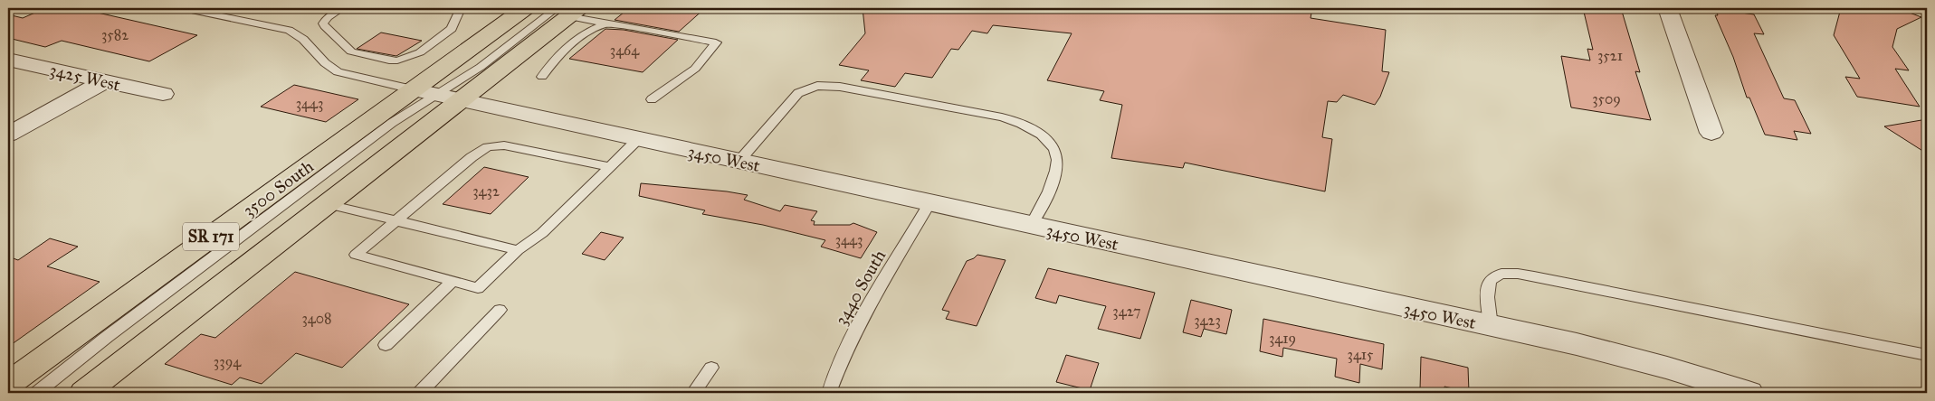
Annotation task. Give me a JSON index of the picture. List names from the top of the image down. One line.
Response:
{"streets":{"main road":["3500 South","SR 171"],"street":["3425 West","3450 West"],"lane":["3440 South"]},"crossings":[["3450 West","3500 South"],["3450 West","SR 171"],["3450 West","3440 South"]],"house_numbers":["3582","3464","3521","3509","3443","3432","3443","3427","3408","3423","3419","3415","3394"]}
